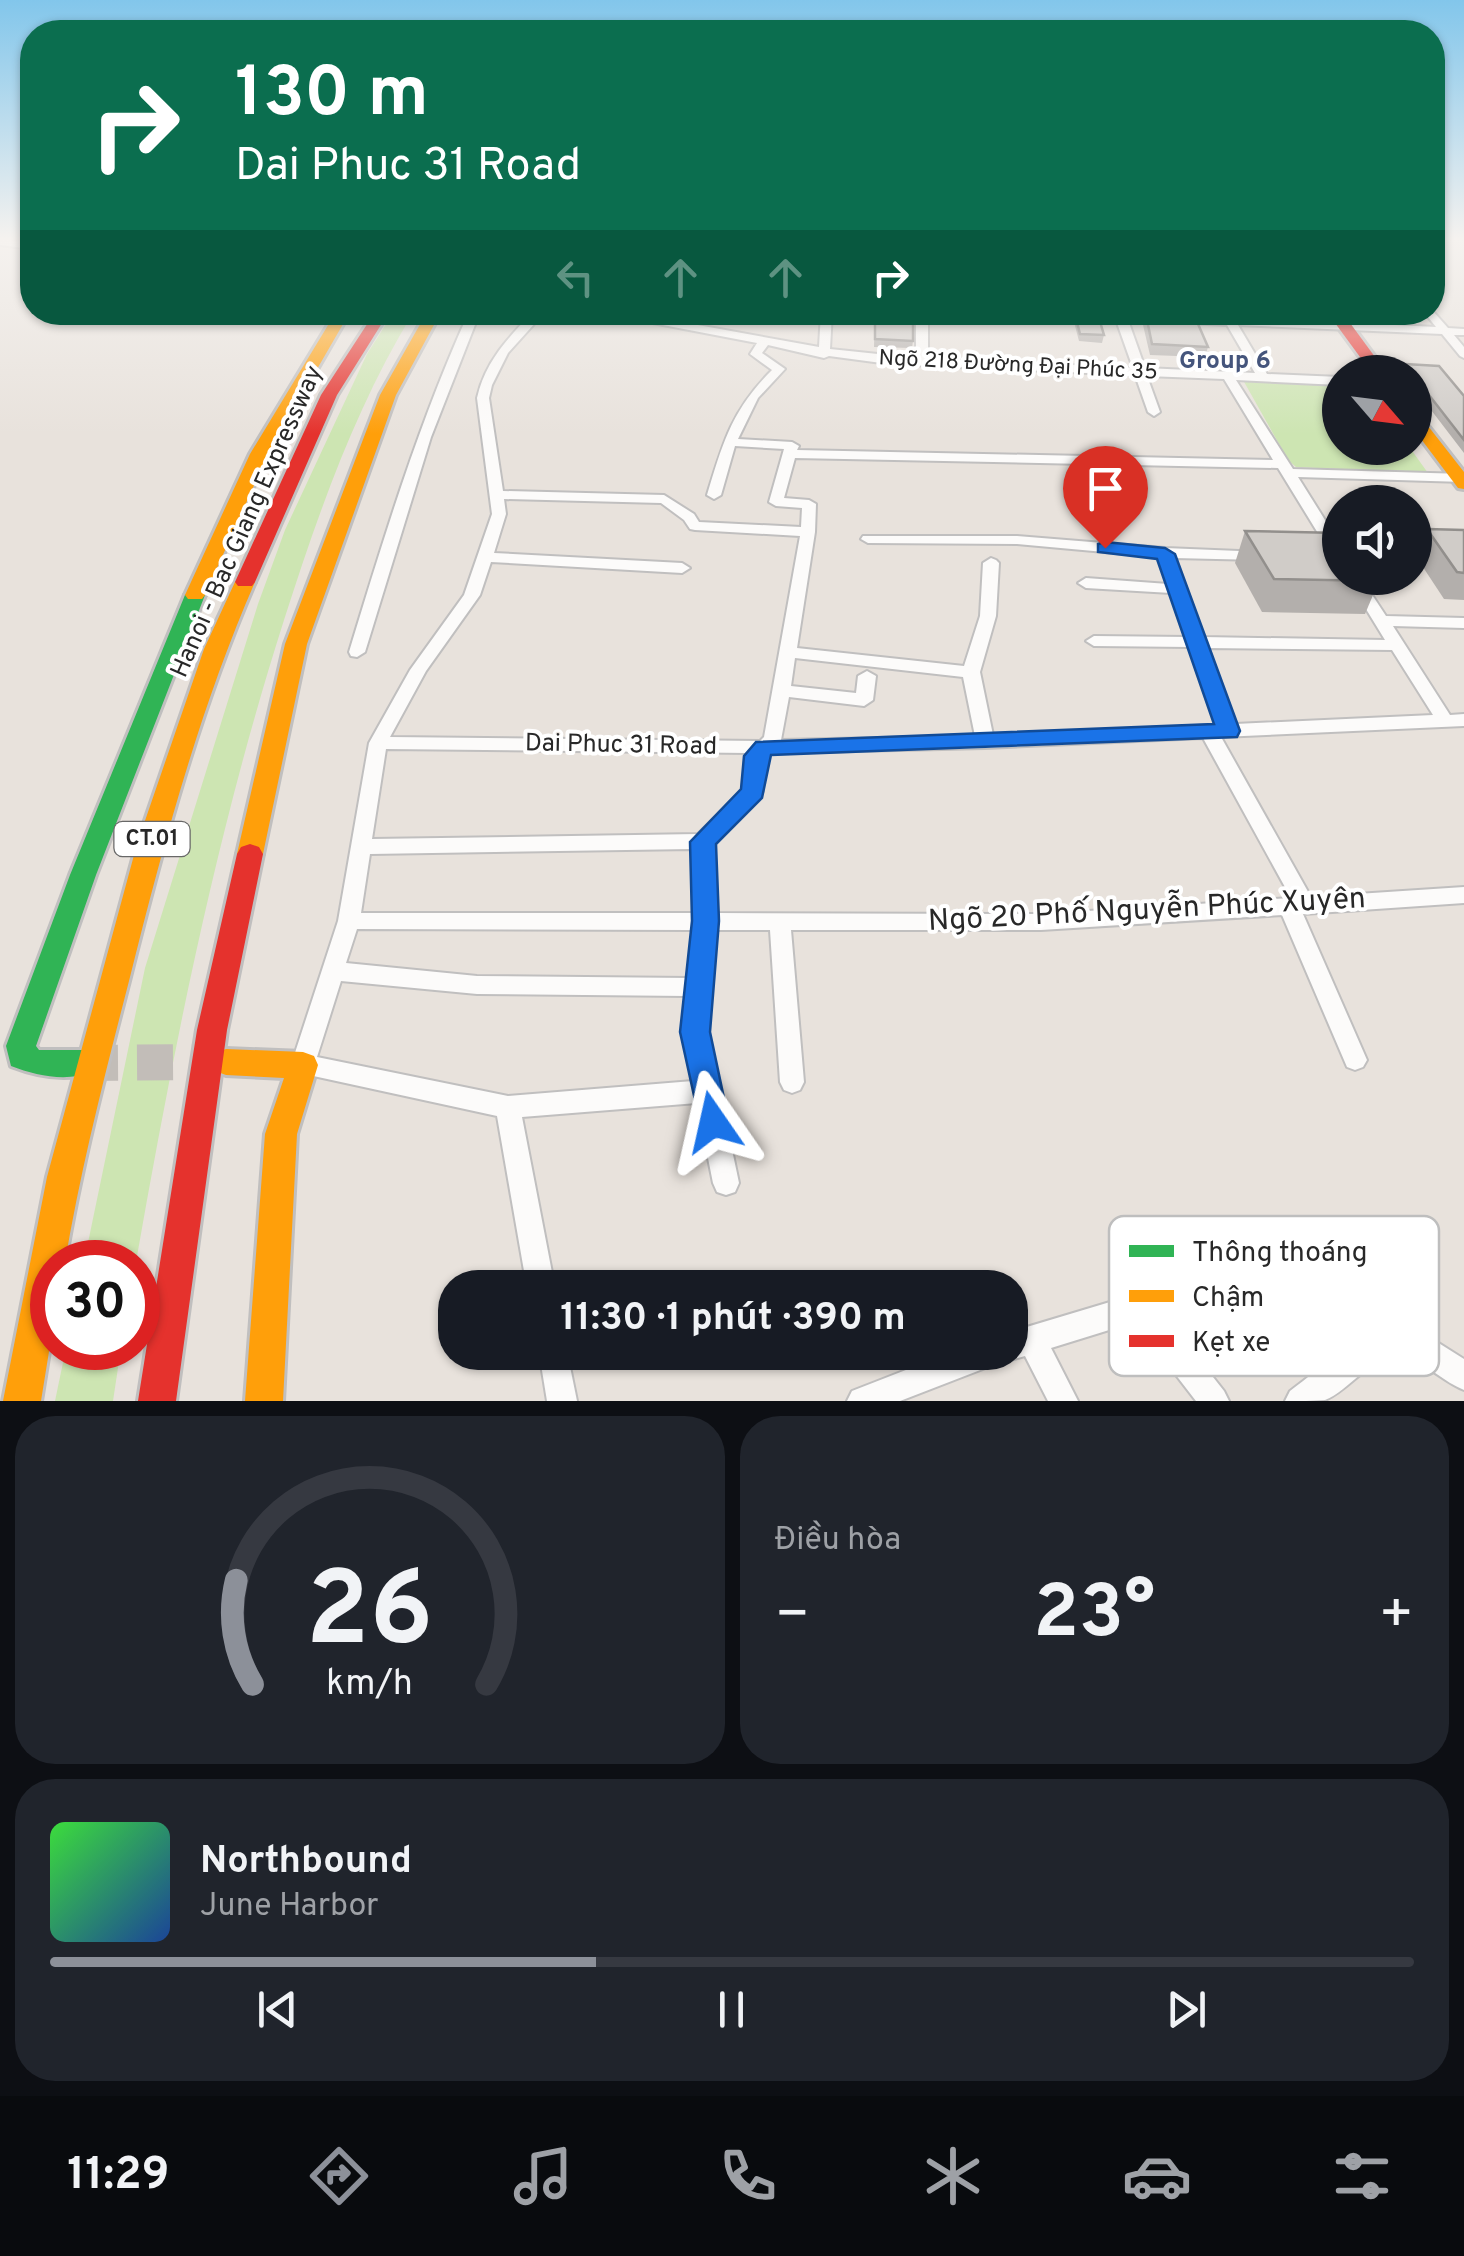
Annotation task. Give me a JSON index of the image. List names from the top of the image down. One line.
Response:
{"streets":{"main road":["Hanoi - Bac Giang Expressway","CT.01"],"street":["Ngõ 218 Đường Đại Phúc 35","Dai Phuc 31 Road","Ngõ 20 Phố Nguyễn Phúc Xuyên"]},"districts":["Group 6"],"legend":["Thông thoáng","Chậm","Kẹt xe"],"north":"bottom right","page":{"turn":["130 m","Dai Phuc 31 Road"],"limit":"30","trip":"11:30 · 1 phút · 390 m","tile":"Điều hòa","heat":["−","23°","+"],"song":["Northbound","June Harbor"],"tabs":"11:29","gauge":["26","km/h"]}}
